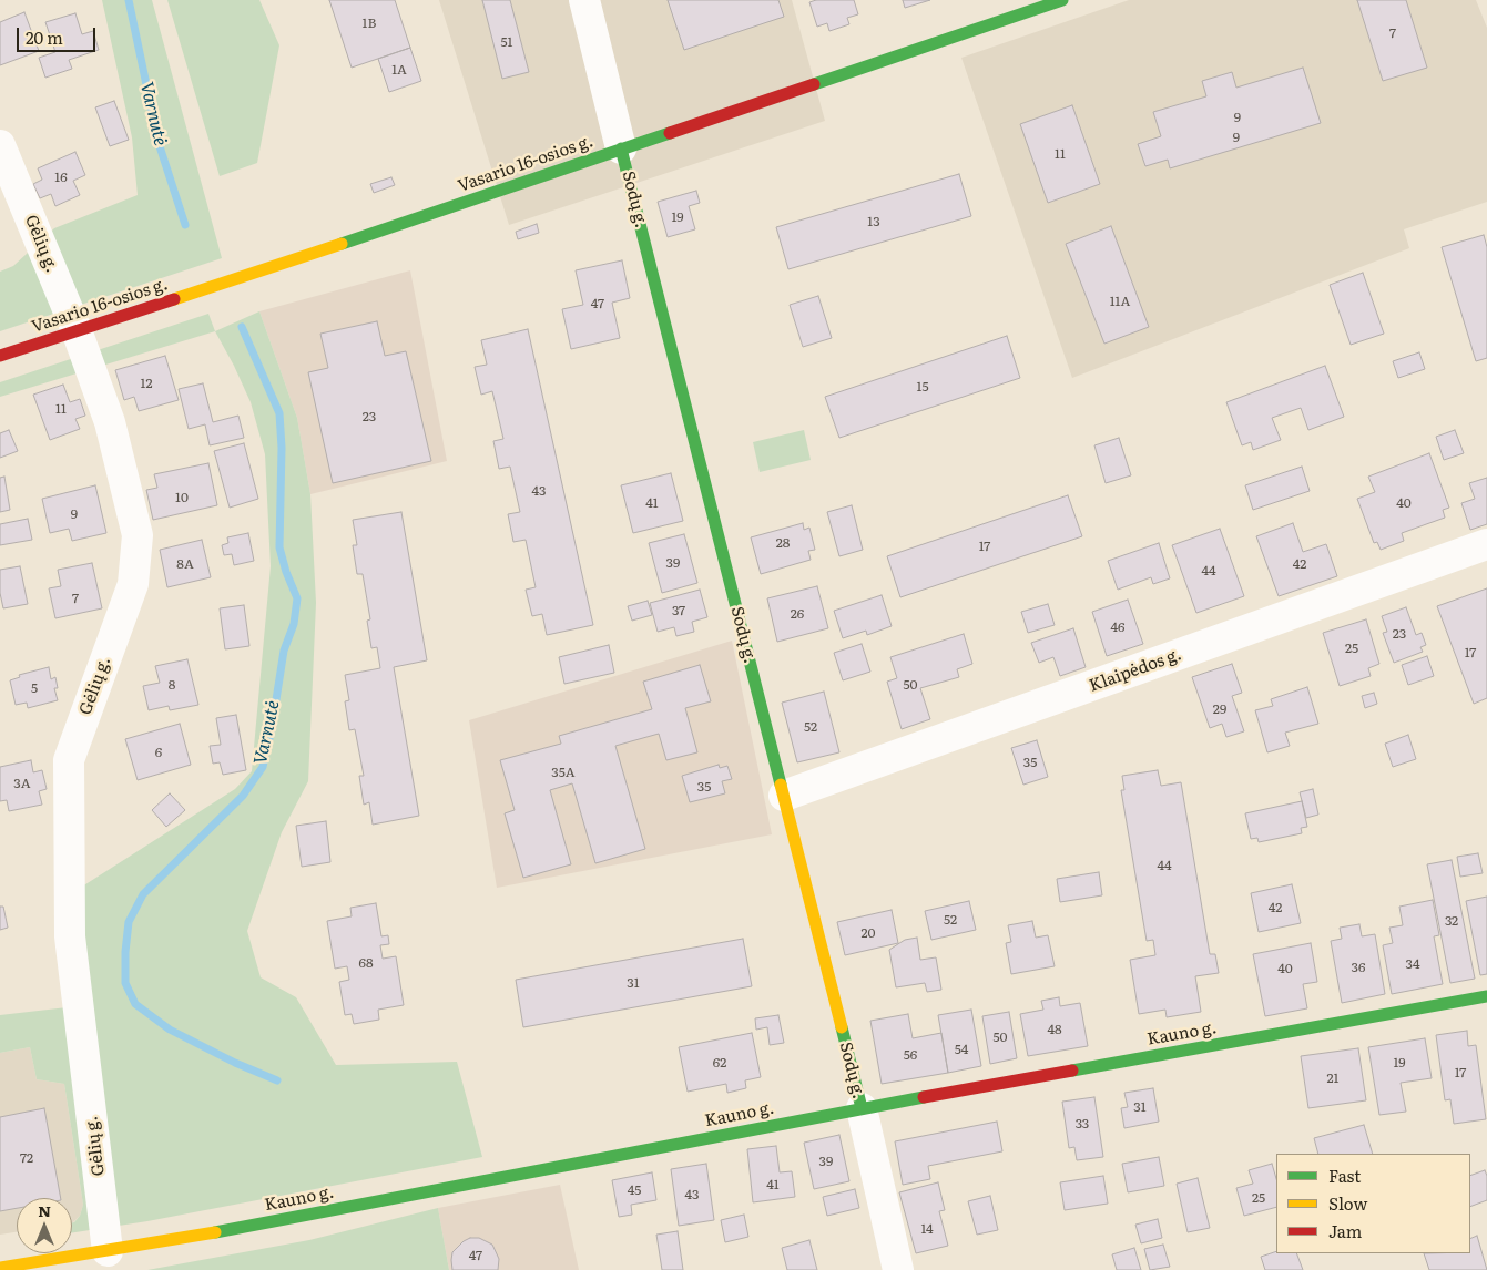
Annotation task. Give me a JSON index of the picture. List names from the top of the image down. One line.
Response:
{"streets":{"main road":["Vasario 16-osios g.","Sodų g.","Kauno g."],"street":["Gėlių g.","Klaipėdos g."]},"crossings":[["Vasario 16-osios g.","Sodų g."],["Vasario 16-osios g.","Gėlių g."],["Sodų g.","Klaipėdos g."],["Sodų g.","Kauno g."],["Gėlių g.","Kauno g."]],"water":["Varnutė"],"house_numbers":["1B","7","51","1A","9","9","11","16","19","13","11A","47","12","15","11","23","43","10","41","40","9","28","17","39","8A","42","44","7","37","26","46","23","25","17","8","50","5","29","52","6","35","35A","3A","35","44","42","52","32","20","68","34","36","40","31","48","50","54","56","62","19","17","21","31","33","72","39","41","45","43","25","14","47"],"legend":["Fast","Slow","Jam"],"scale_bar":"20 m","north":"top"}
